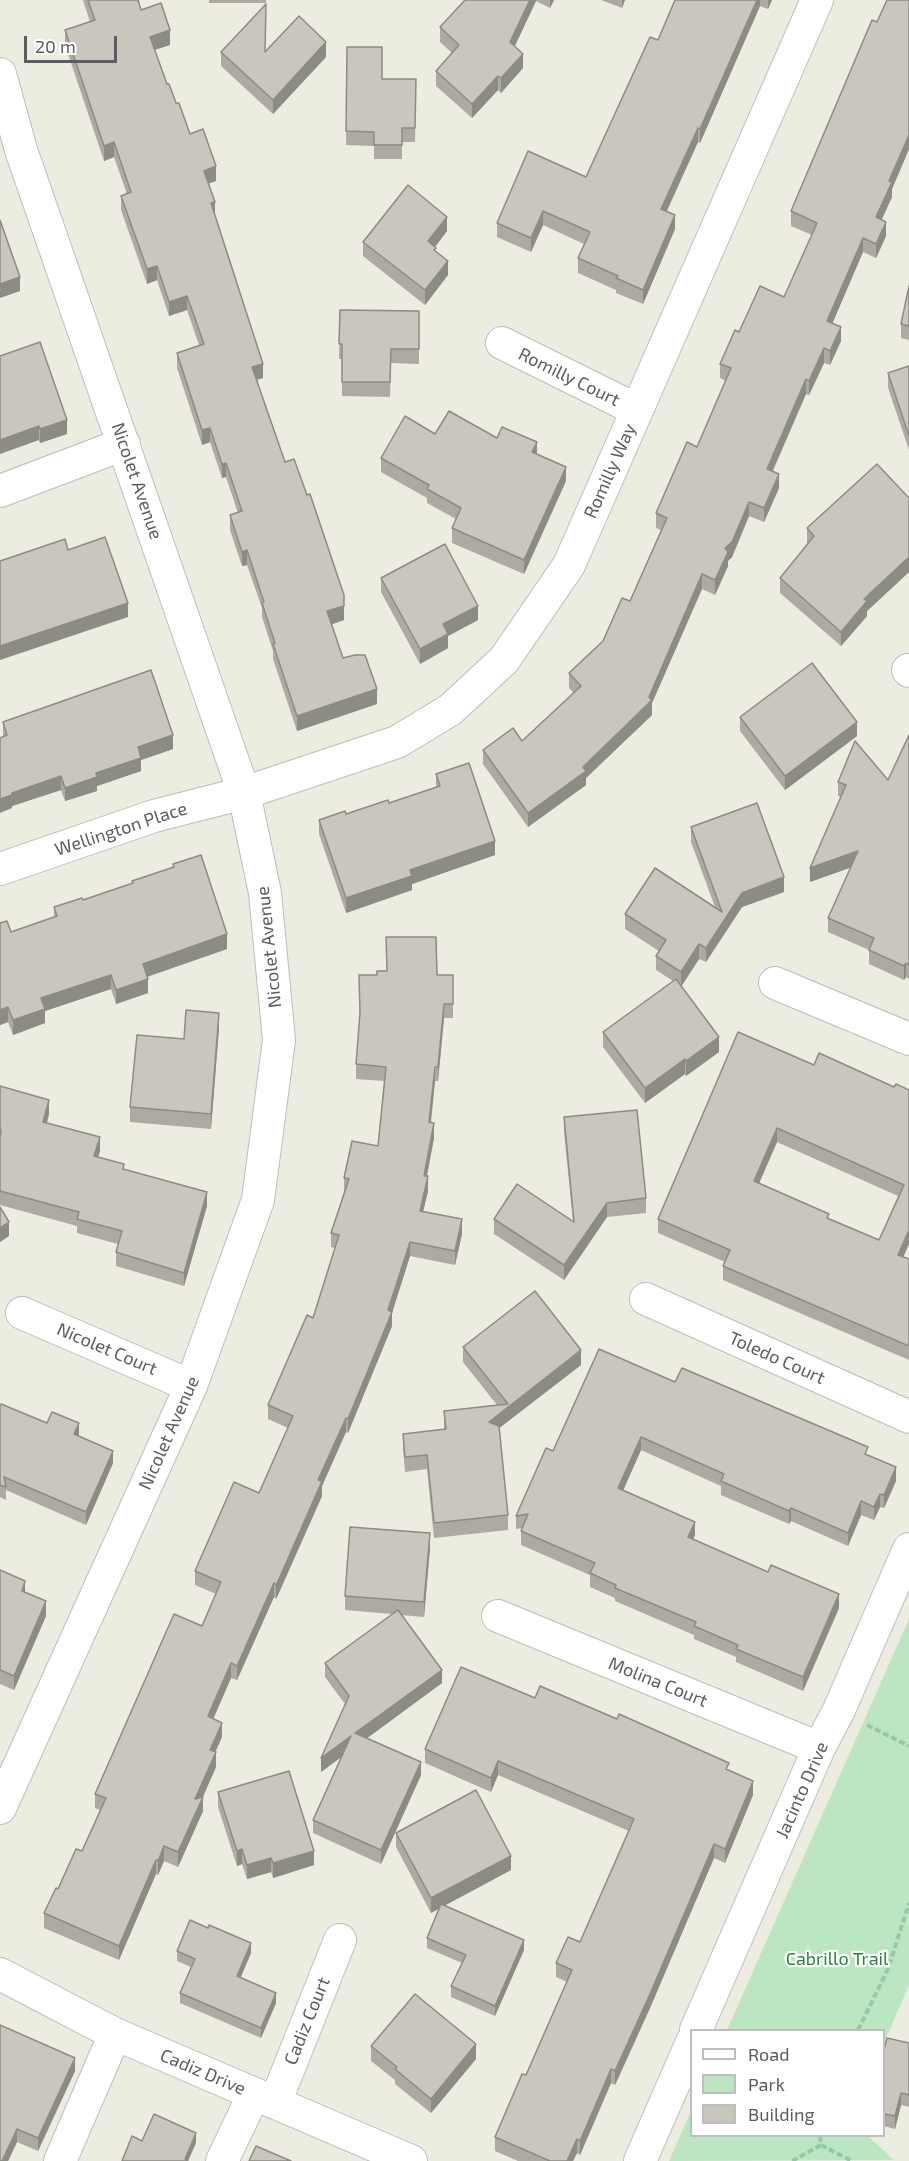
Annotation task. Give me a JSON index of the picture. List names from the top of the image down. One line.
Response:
{"streets":{"street":["Romilly Court","Romilly Way","Nicolet Avenue","Wellington Place","Nicolet Court","Toledo Court","Molina Court","Jacinto Drive","Cadiz Court","Cadiz Drive"]},"crossings":[["Romilly Court","Romilly Way"],["Romilly Way","Nicolet Avenue"],["Romilly Way","Wellington Place"],["Nicolet Avenue","Wellington Place"],["Nicolet Avenue","Nicolet Court"],["Molina Court","Jacinto Drive"],["Cadiz Court","Cadiz Drive"]],"parks":["Cabrillo Trail"],"legend":["Road","Park","Building"],"scale_bar":"20 m"}
